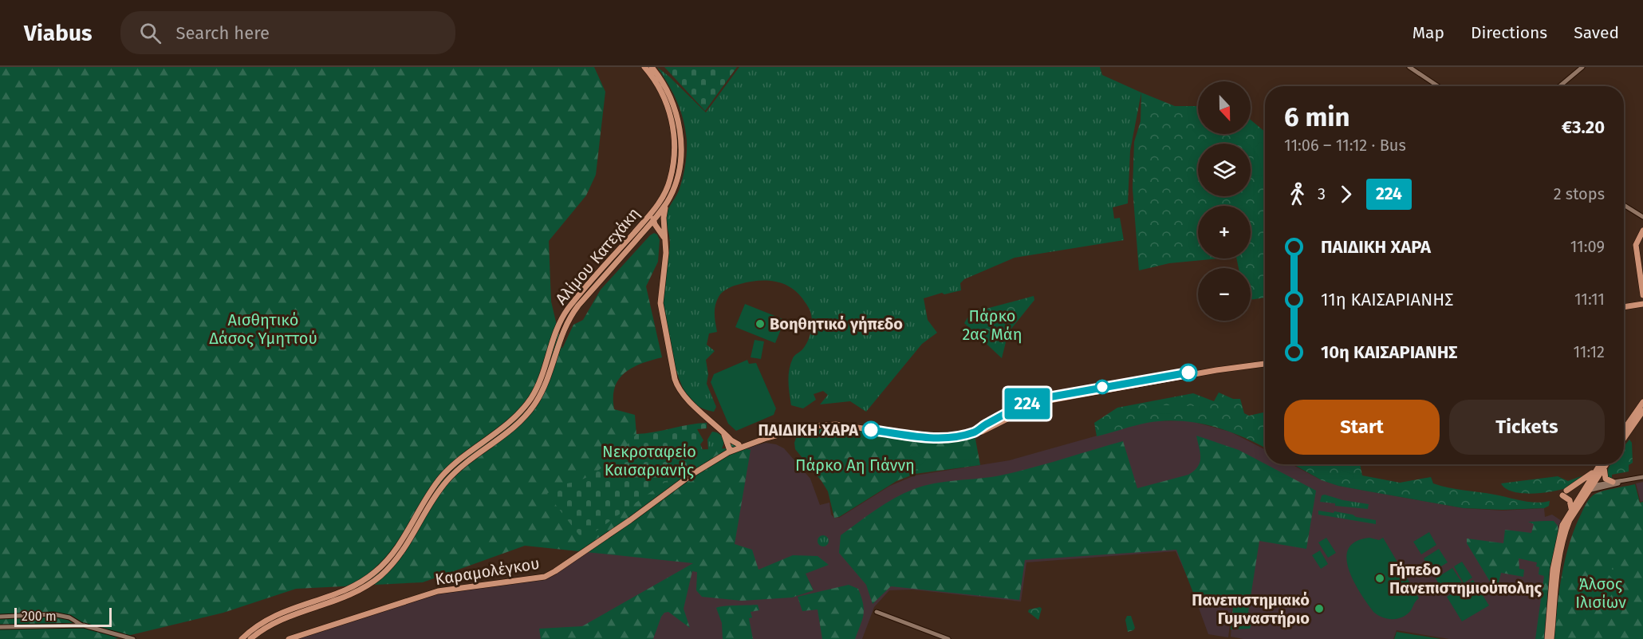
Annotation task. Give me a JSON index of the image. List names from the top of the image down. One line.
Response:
{"streets":{"main road":["Αλίμου Κατεχάκη","Καραμολέγκου"]},"parks":["Πάρκο 2ας Μάη","Αισθητικό Δάσος Υμηττού","Νεκροταφείο Καισαριανής","Πάρκο Αη Γιάννη","Άλσος Ιλισίων"],"places":["Βοηθητικό γήπεδο","ΠΑΙΔΙΚΗ ΧΑΡΑ","Γήπεδο Πανεπιστημιούπολης","Πανεπιστημιακό Γυμναστήριο"],"lines":["bus line 224"],"scale_bar":"200 m","north":"bottom","page":{"header":"Viabus","search":"Search here","nav":["Map","Directions","Saved"],"on_map":"224","map_buttons":["+","−"],"heading":["6 min","11:06 – 11:12 · Bus","€3.20"],"legs":["3","224","2 stops"],"list":[{"name":"ΠΑΙΔΙΚΗ ΧΑΡΑ","value":"11:09"},{"name":"11η ΚΑΙΣΑΡΙΑΝΗΣ","value":"11:11"},{"name":"10η ΚΑΙΣΑΡΙΑΝΗΣ","value":"11:12"}],"buttons":["Start","Tickets"],"scale":"200 m"}}
